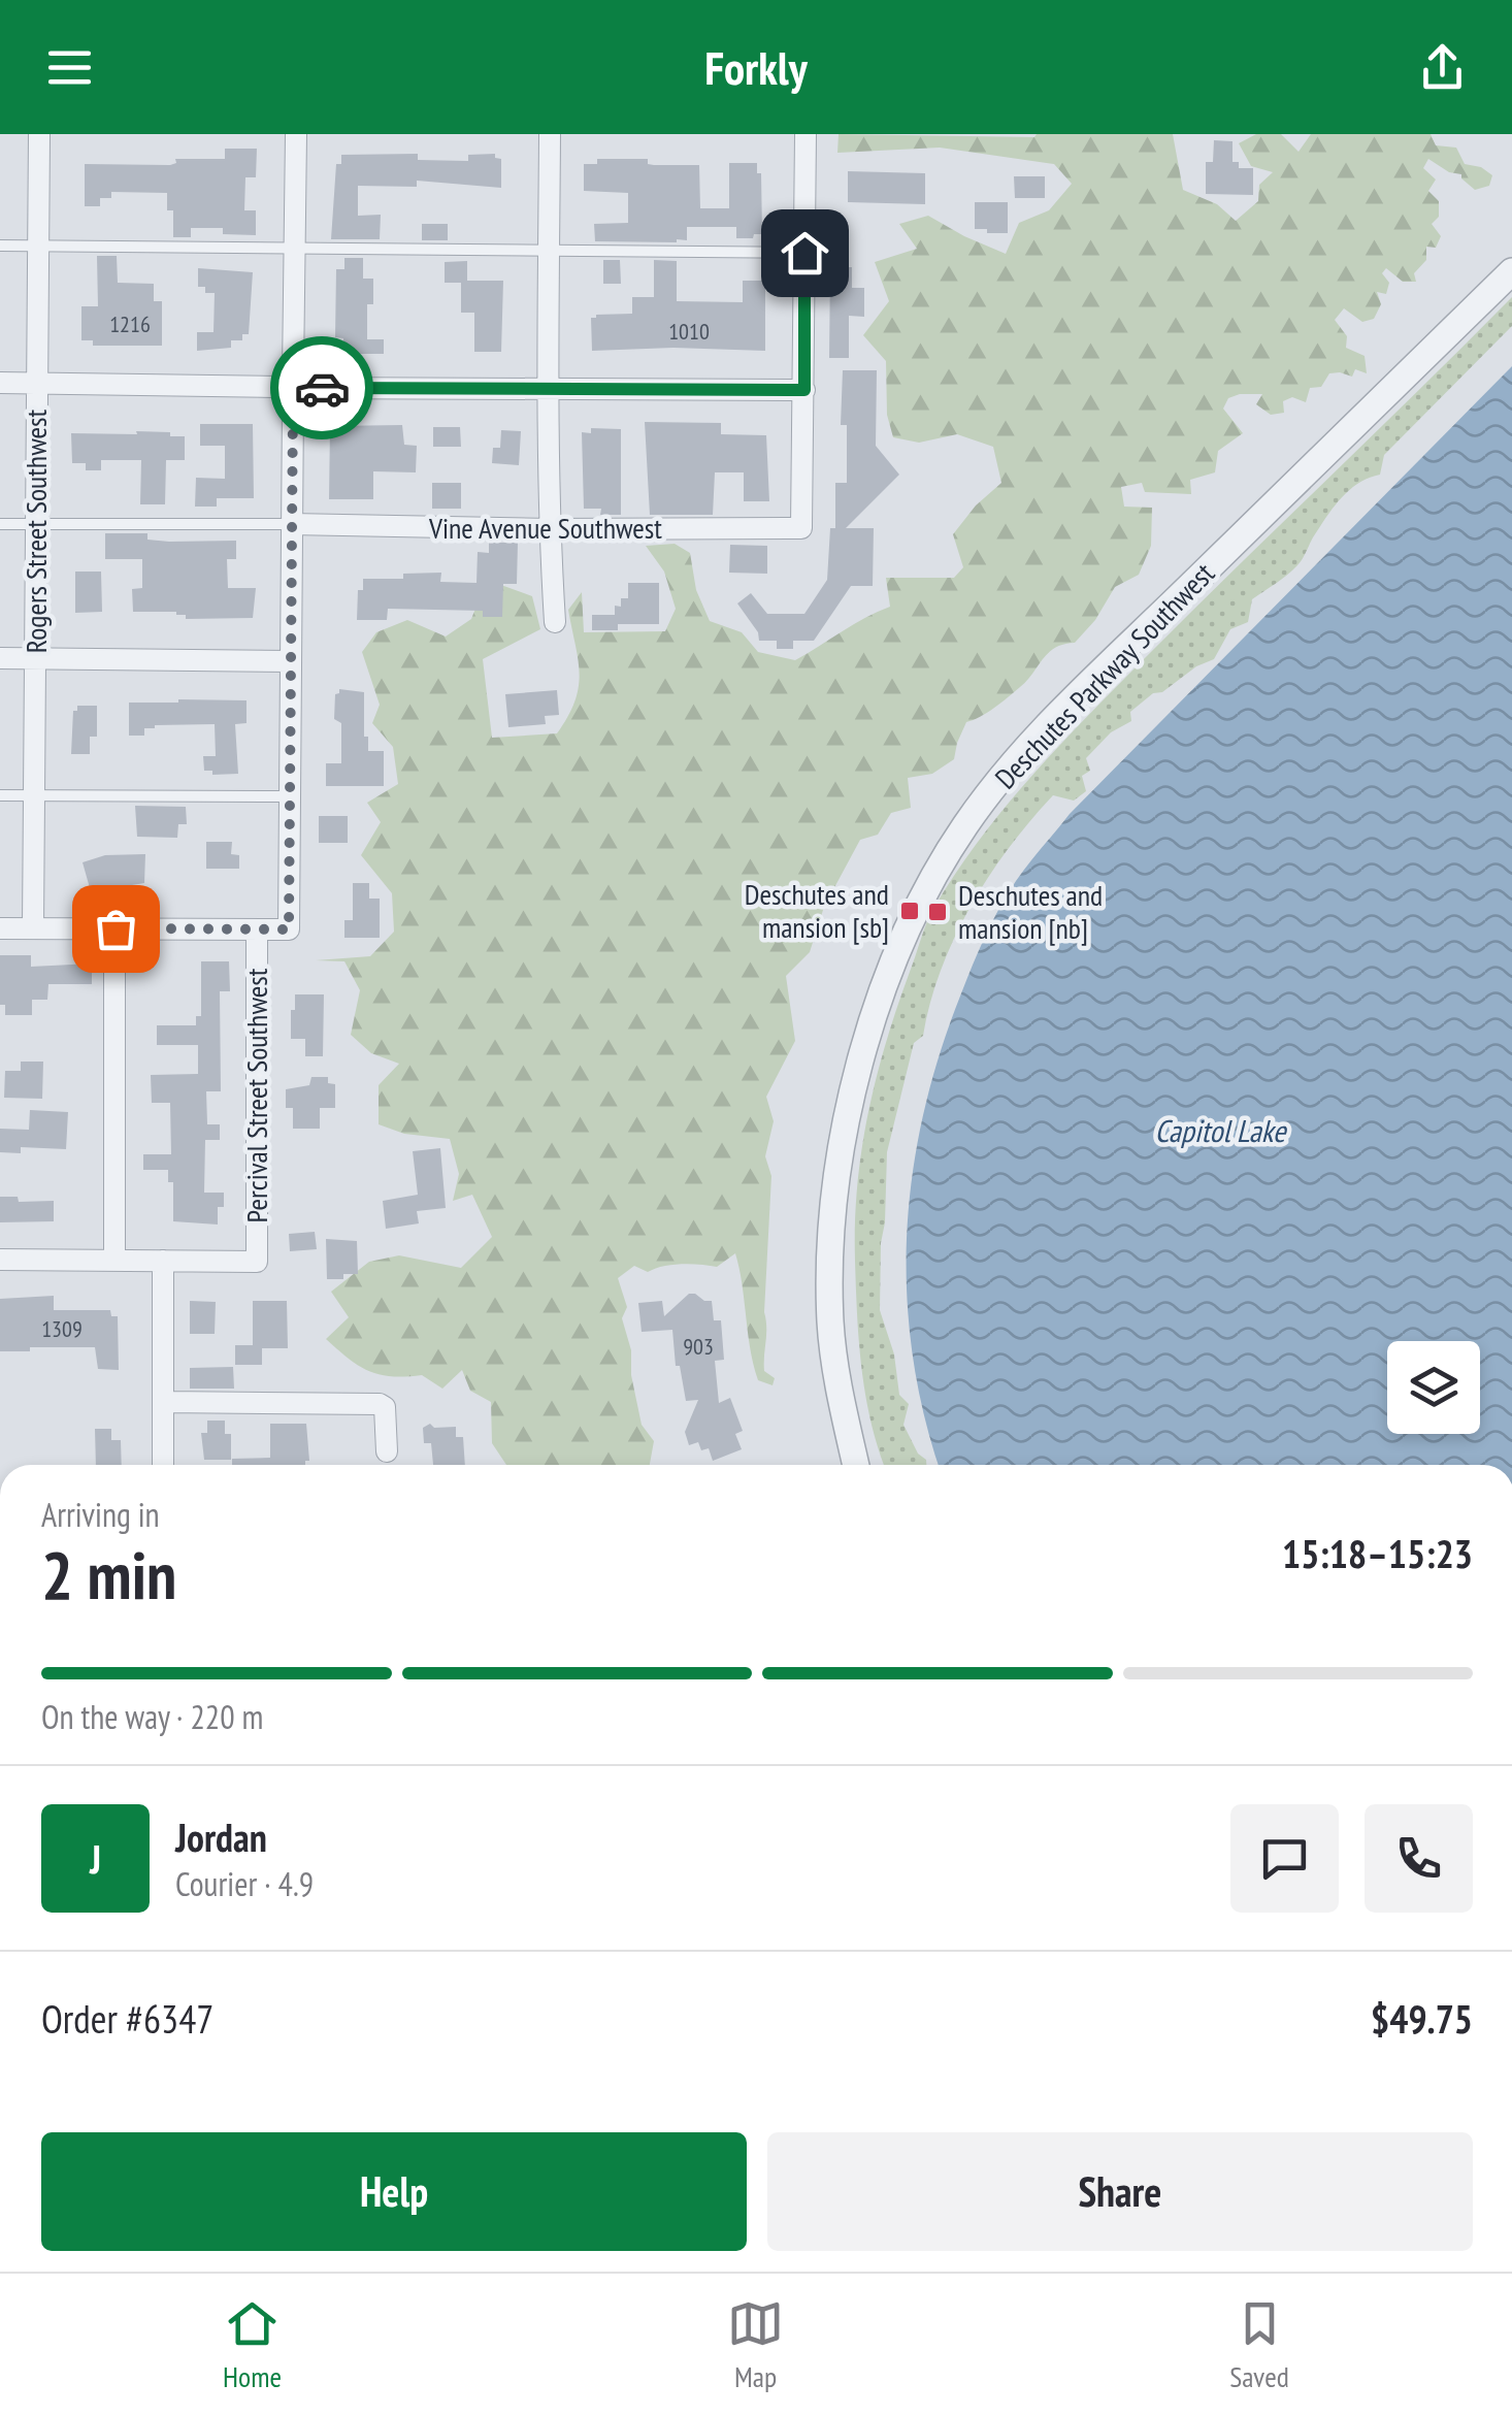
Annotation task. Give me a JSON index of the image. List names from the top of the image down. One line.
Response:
{"streets":{"street":["Vine Avenue Southwest","Rogers Street Southwest","Deschutes Parkway Southwest","Percival Street Southwest"]},"crossings":[["Vine Avenue Southwest","Percival Street Southwest"]],"water":["Capitol Lake"],"places":{"transit":["Deschutes and mansion [sb]","Deschutes and mansion [nb]"]},"house_numbers":["1216","1010","1309","903"],"page":{"header":"Forkly","heading":["2 min","Arriving in","15:18–15:23"],"panel":["Jordan","Courier · 4.9","Order #6347","$49.75"],"bar":"On the way · 220 m","round":"J","buttons":["Help","Share"],"tabs":["Home","Map","Saved"]}}
